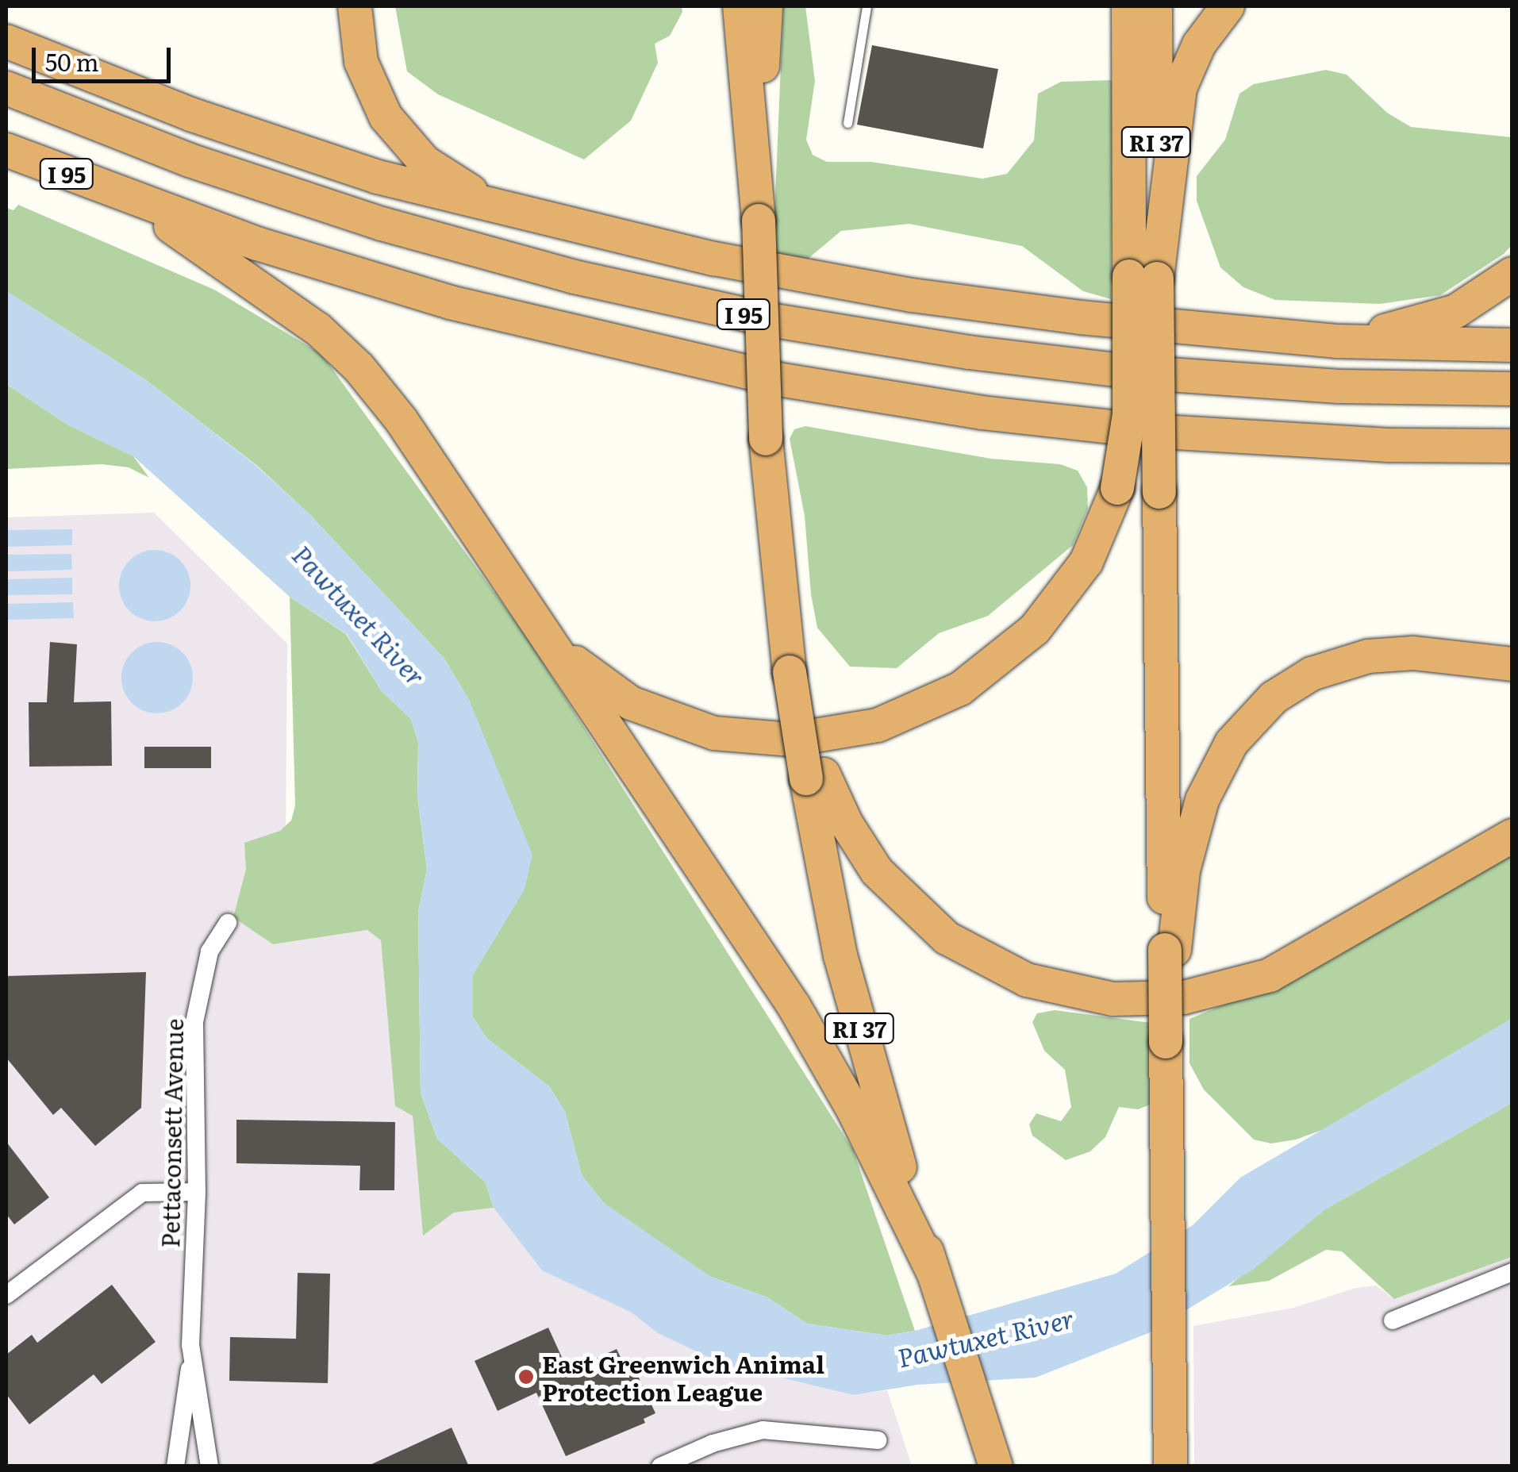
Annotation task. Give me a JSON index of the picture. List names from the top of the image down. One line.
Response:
{"streets":{"highway":["RI 37","I 95"],"street":["Pettaconsett Avenue"]},"water":["Pawtuxet River"],"places":["East Greenwich Animal Protection League"],"scale_bar":"50 m"}
